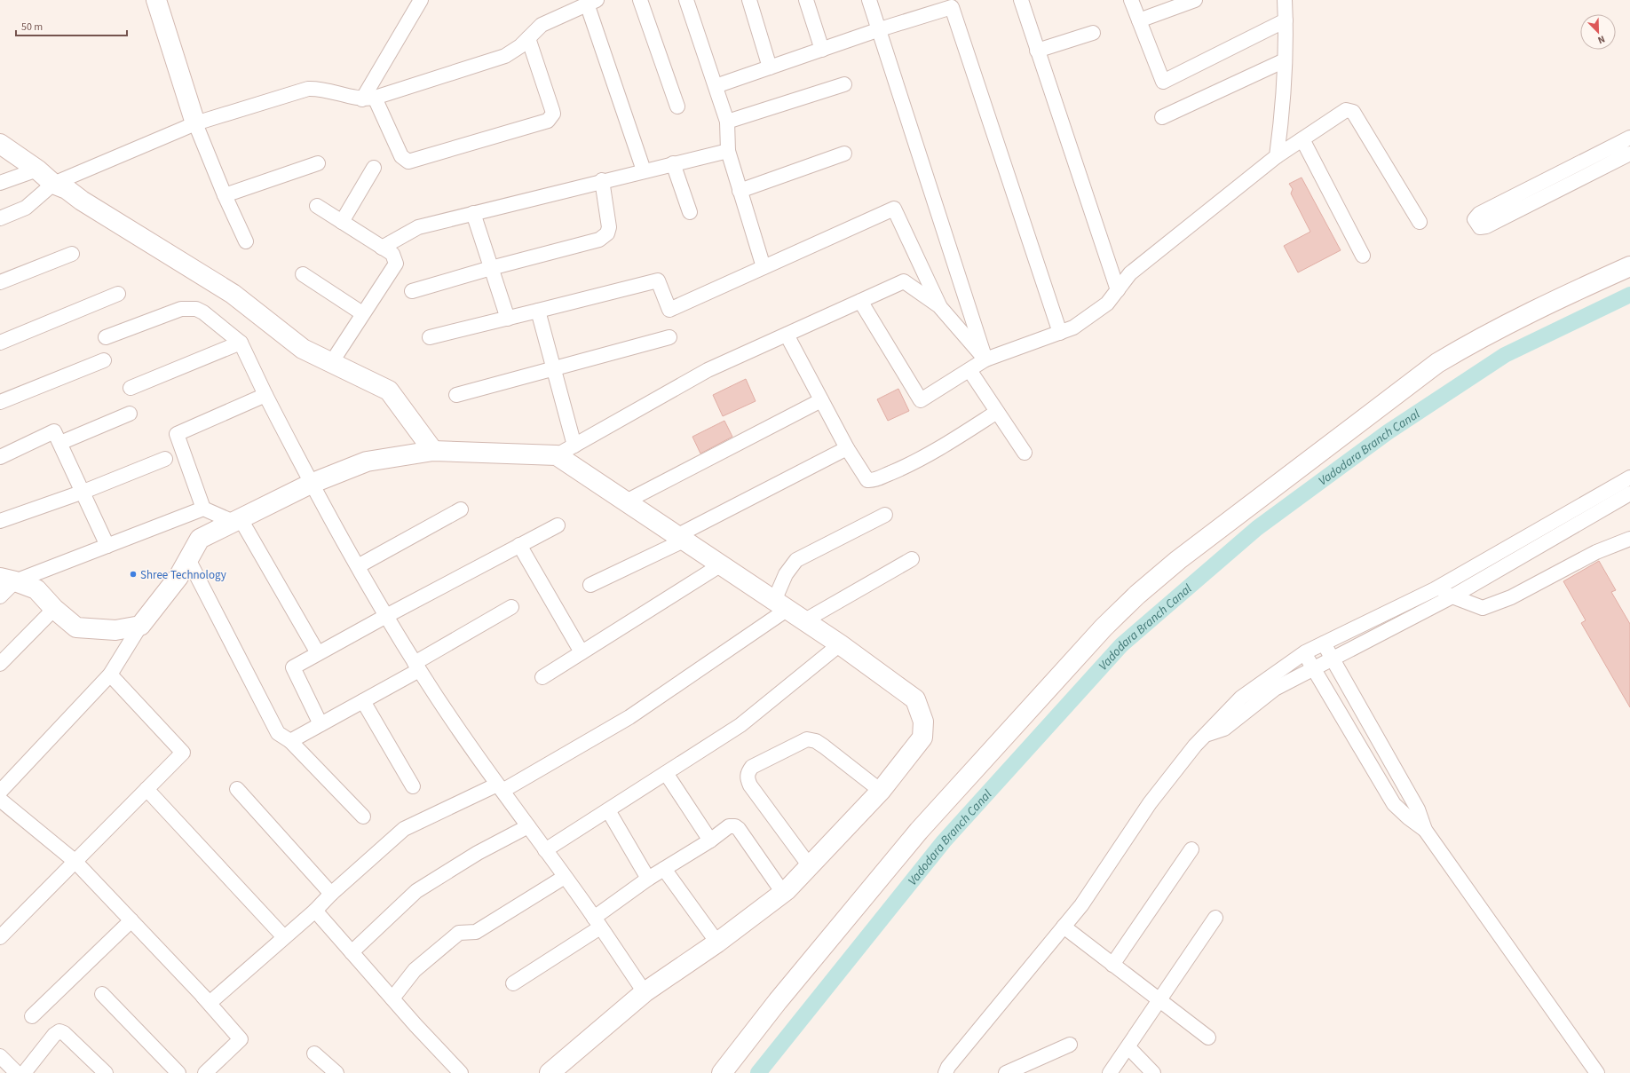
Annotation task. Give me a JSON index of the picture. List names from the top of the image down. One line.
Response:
{"water":["Vadodara Branch Canal"],"places":["Shree Technology"],"scale_bar":"50 m","north":"bottom right"}
